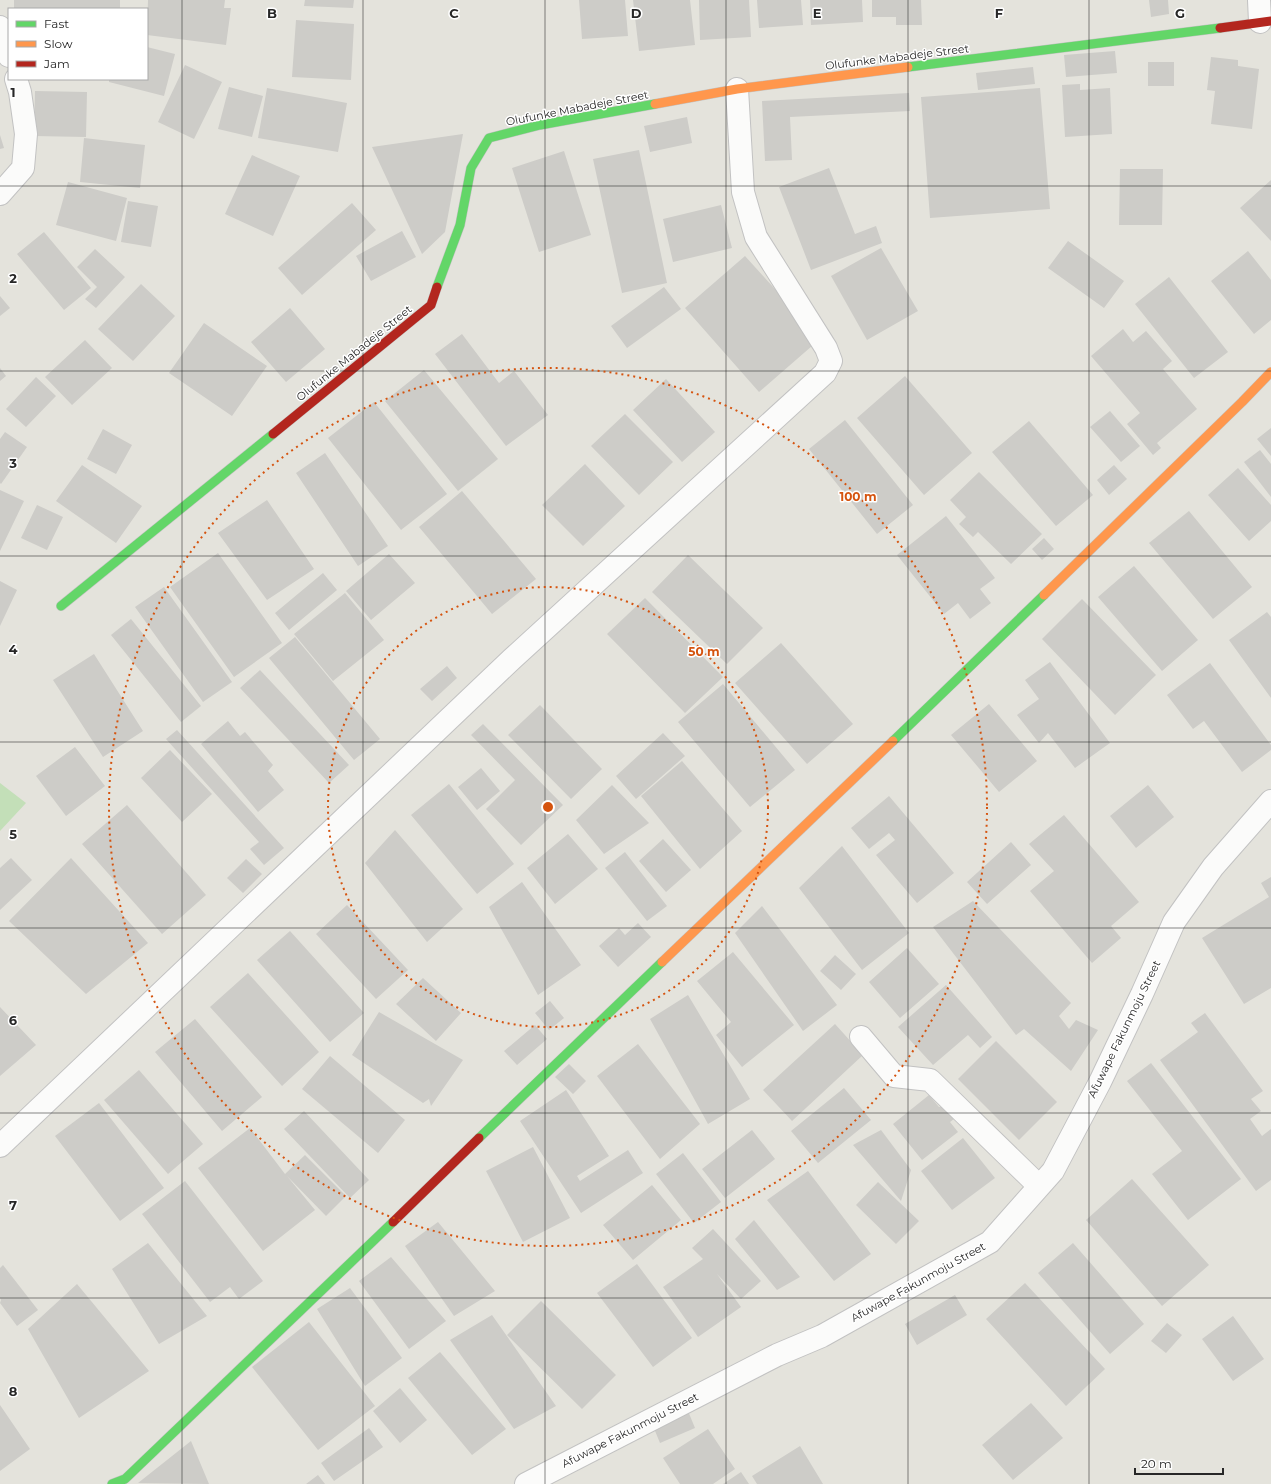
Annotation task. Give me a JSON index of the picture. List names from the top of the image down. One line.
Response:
{"streets":{"street":["Olufunke Mabadeje Street","Afuwape Fakunmoju Street"]},"legend":["Fast","Slow","Jam"],"scale_bar":"20 m","grid":{"columns":["B","C","D","E","F","G"],"rows":["1","2","3","4","5","6","7","8"]},"rings":["100 m","50 m"]}
